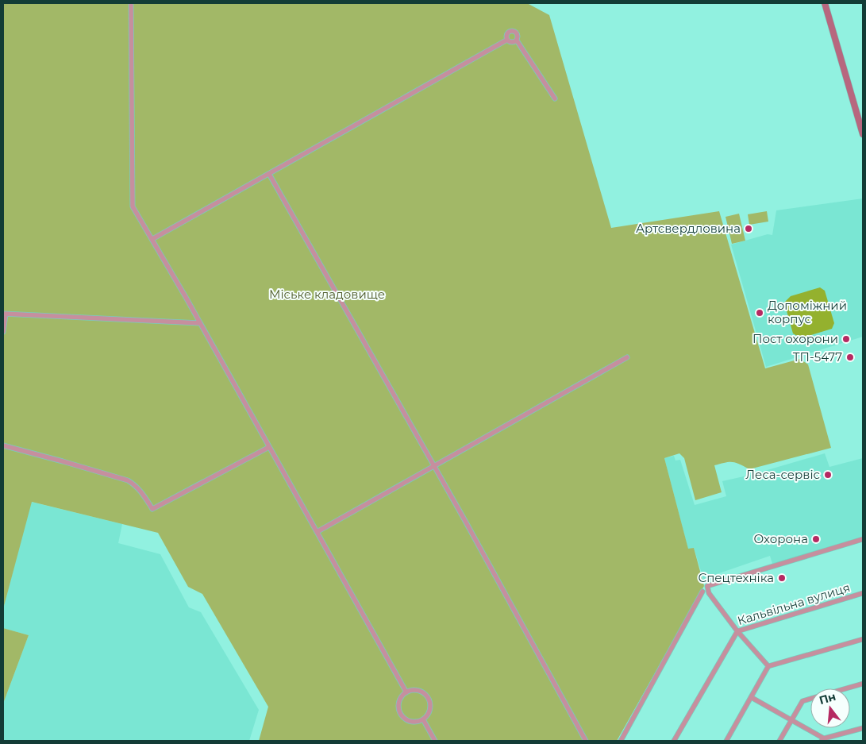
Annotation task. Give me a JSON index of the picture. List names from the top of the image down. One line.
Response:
{"streets":{"street":["Кальвільна вулиця"]},"parks":["Міське кладовище"],"places":["Артсвердловина","Допоміжний корпус","Пост охорони","ТП-5477","Леса-сервіс","Охорона","Спецтехніка"],"north":"top"}
